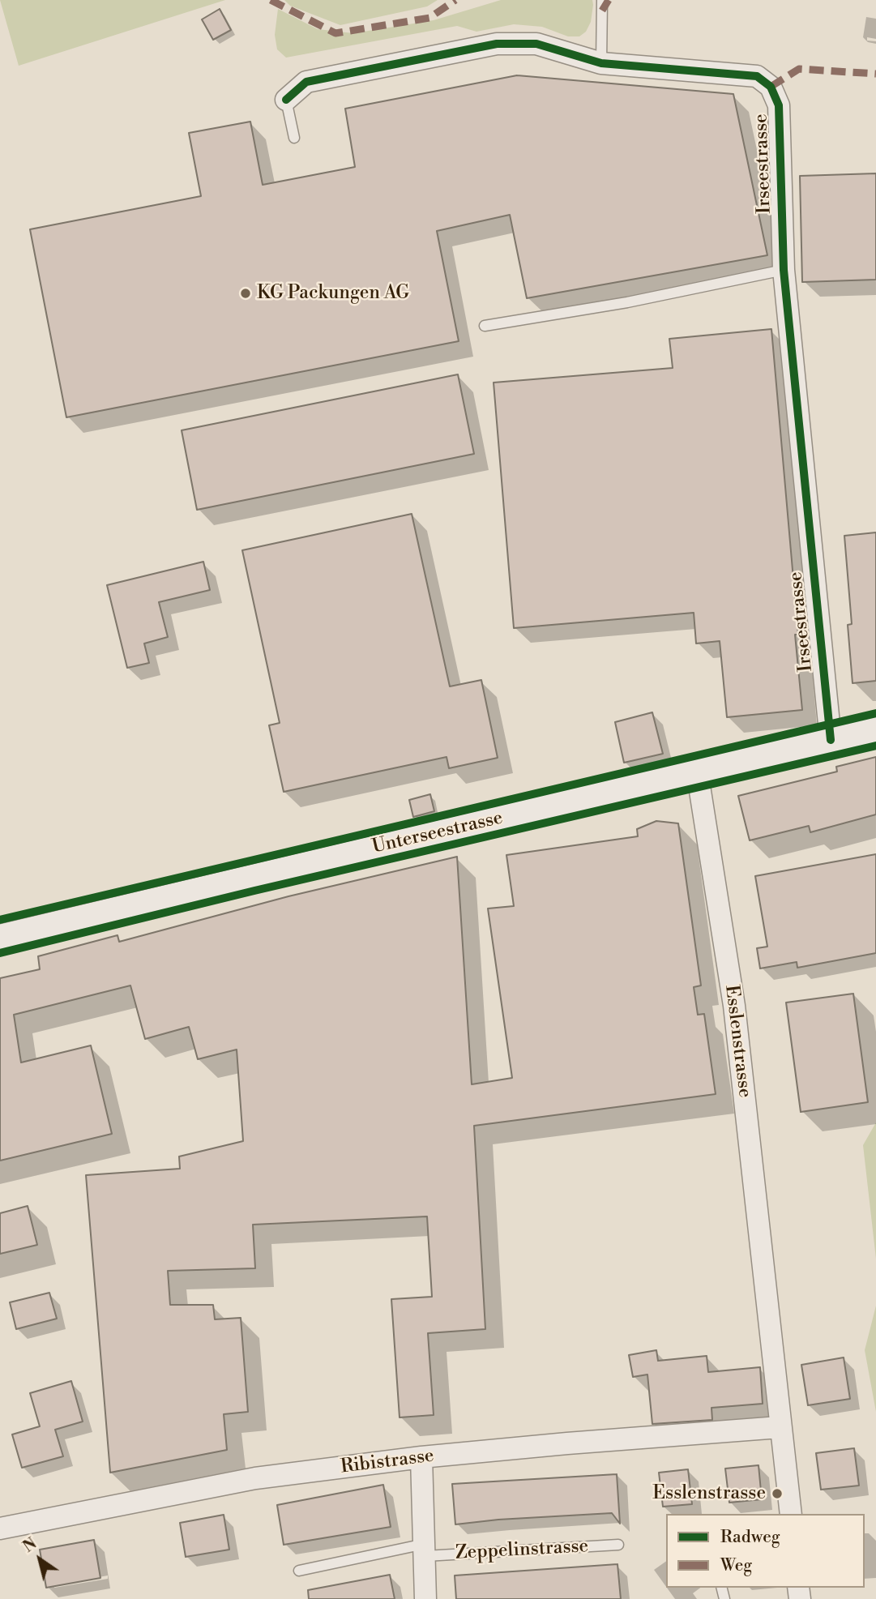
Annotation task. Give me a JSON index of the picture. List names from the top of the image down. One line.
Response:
{"streets":{"street":["Irseestrasse","Unterseestrasse","Esslenstrasse","Ribistrasse"],"lane":["Zeppelinstrasse"]},"crossings":[["Irseestrasse","Unterseestrasse"],["Unterseestrasse","Esslenstrasse"],["Esslenstrasse","Ribistrasse"]],"places":["KG Packungen AG","Esslenstrasse"],"legend":["Radweg","Weg"],"north":"top left"}
